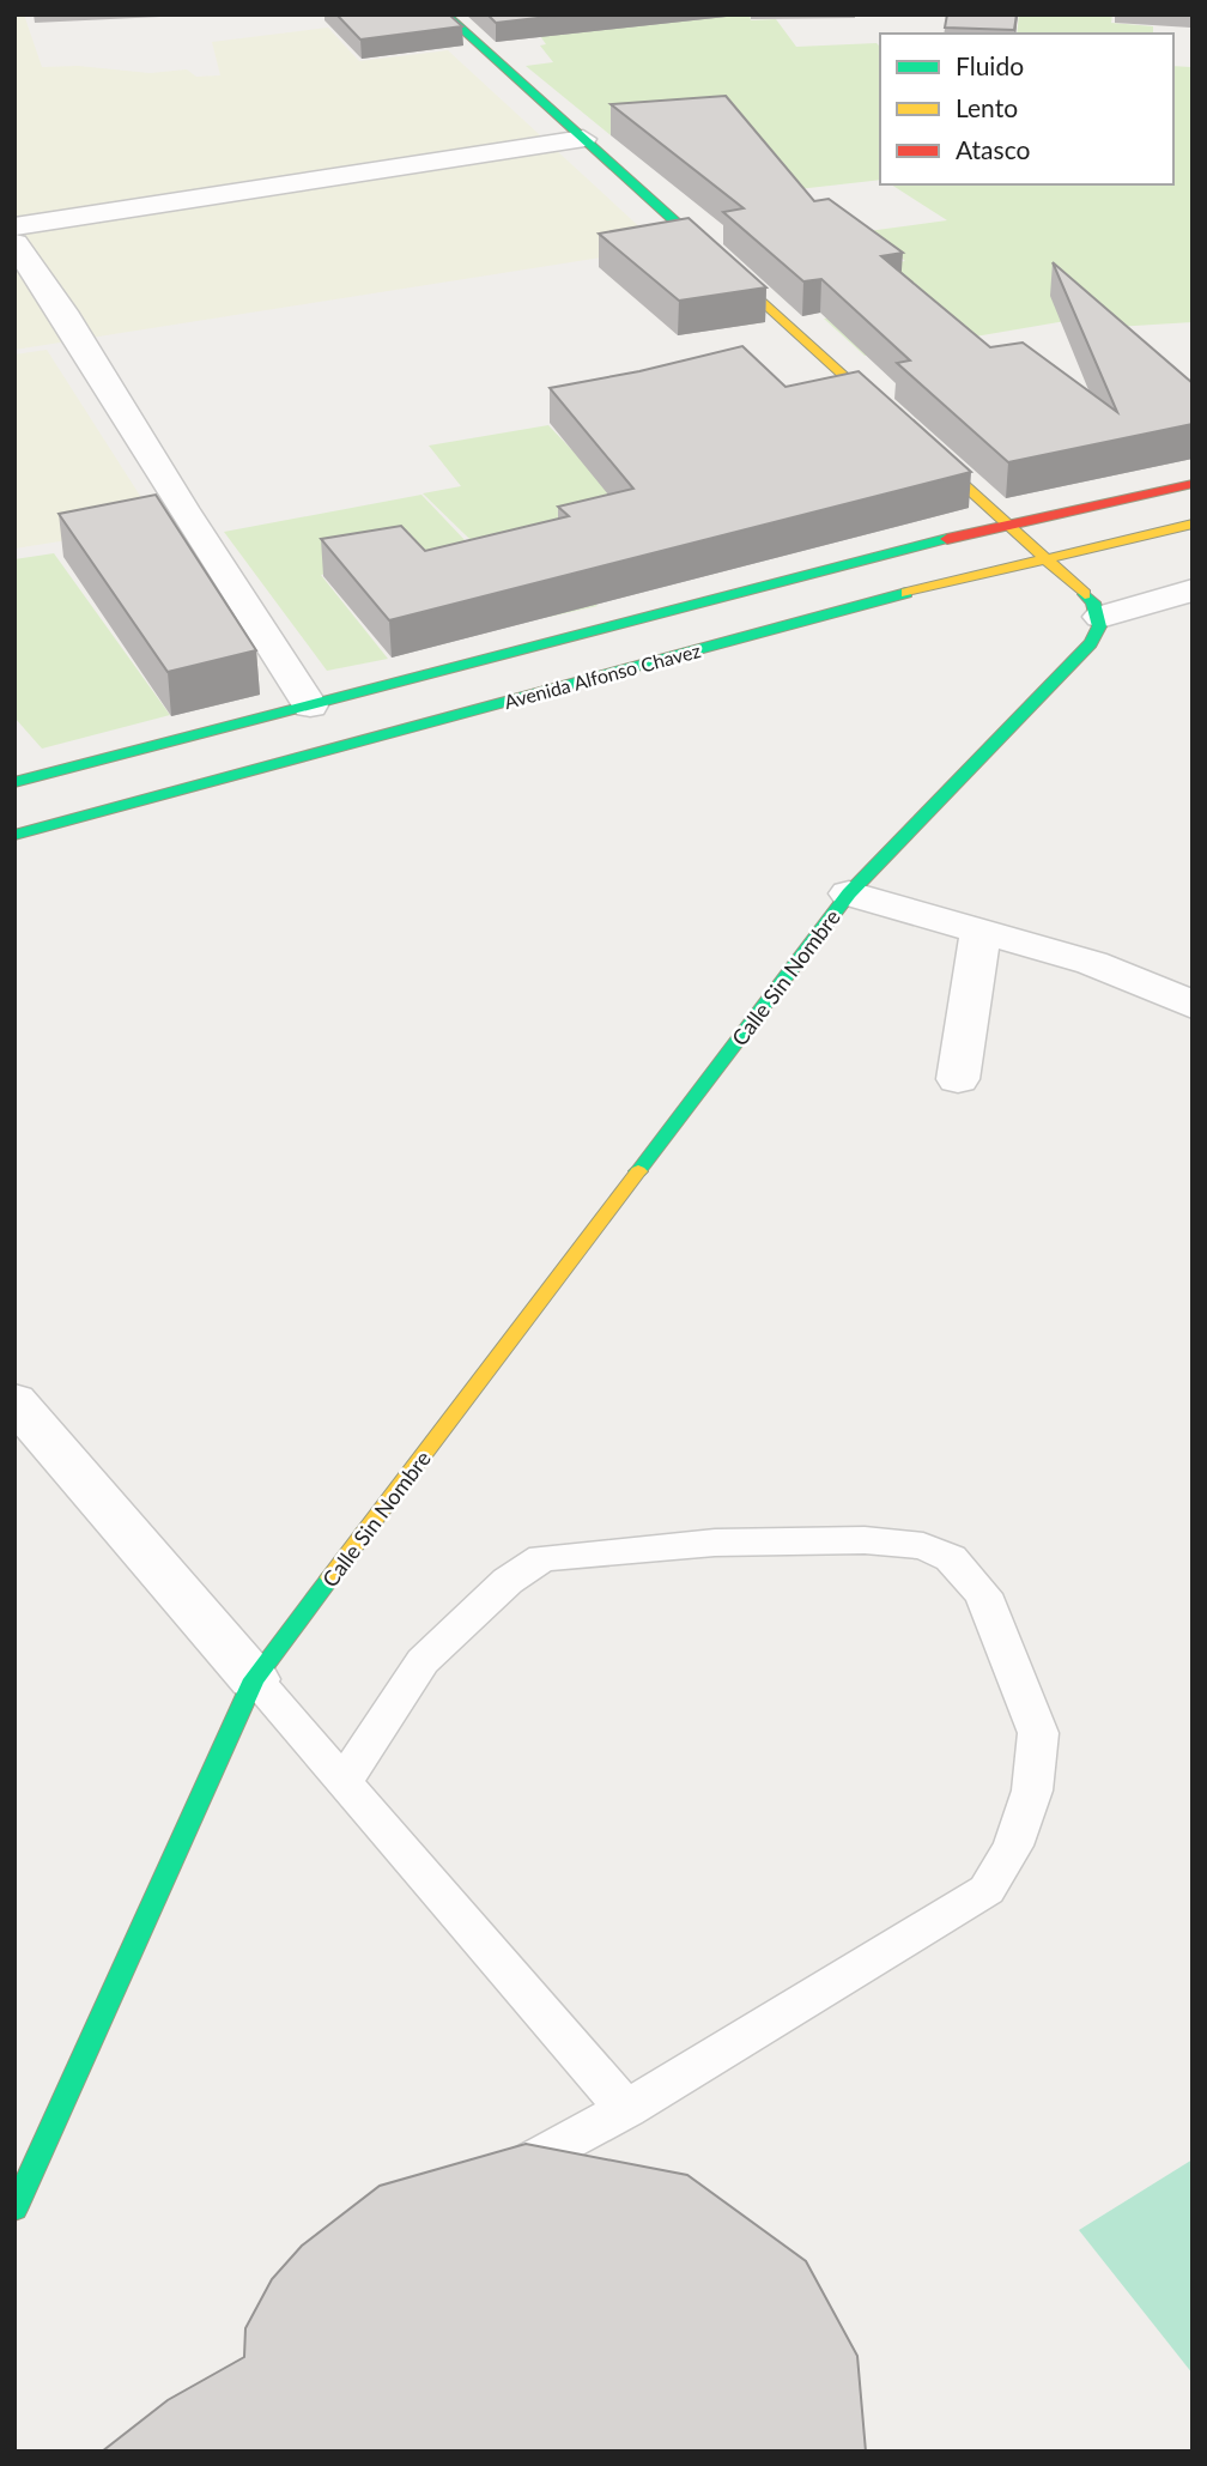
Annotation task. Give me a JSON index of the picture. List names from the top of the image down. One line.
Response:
{"streets":{"street":["Avenida Alfonso Chavez","Calle Sin Nombre"]},"legend":["Fluido","Lento","Atasco"]}
